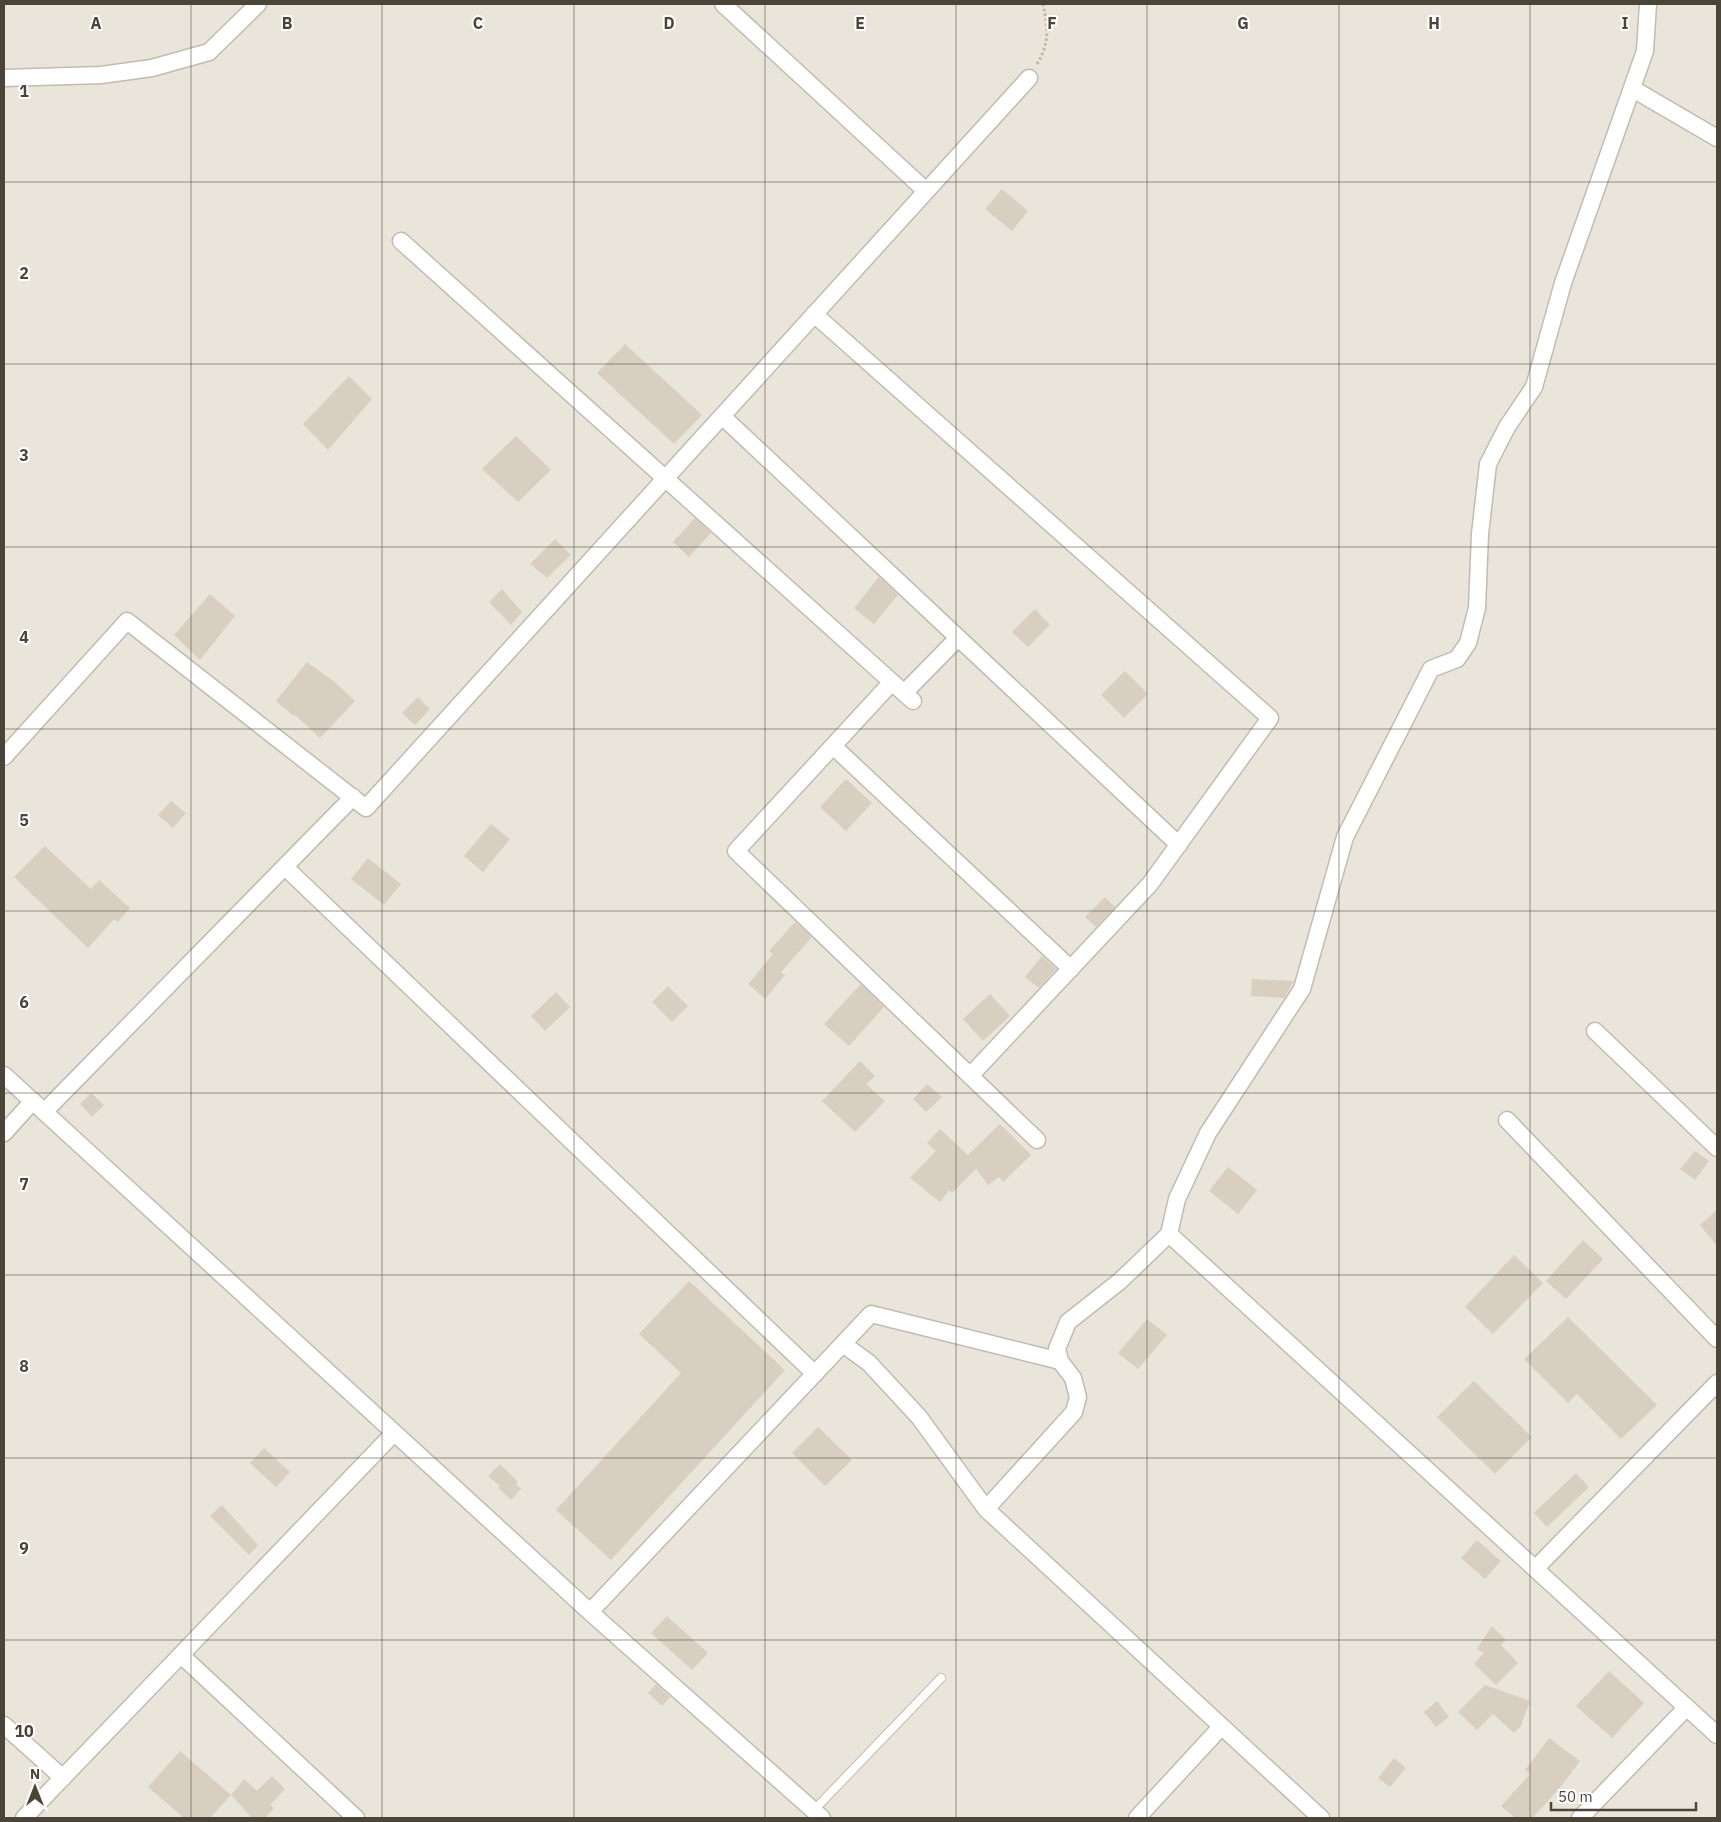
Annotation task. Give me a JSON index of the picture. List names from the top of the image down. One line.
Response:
{"scale_bar":"50 m","north":"top","grid":{"columns":["A","B","C","D","E","F","G","H","I"],"rows":["1","2","3","4","5","6","7","8","9","10"]}}
